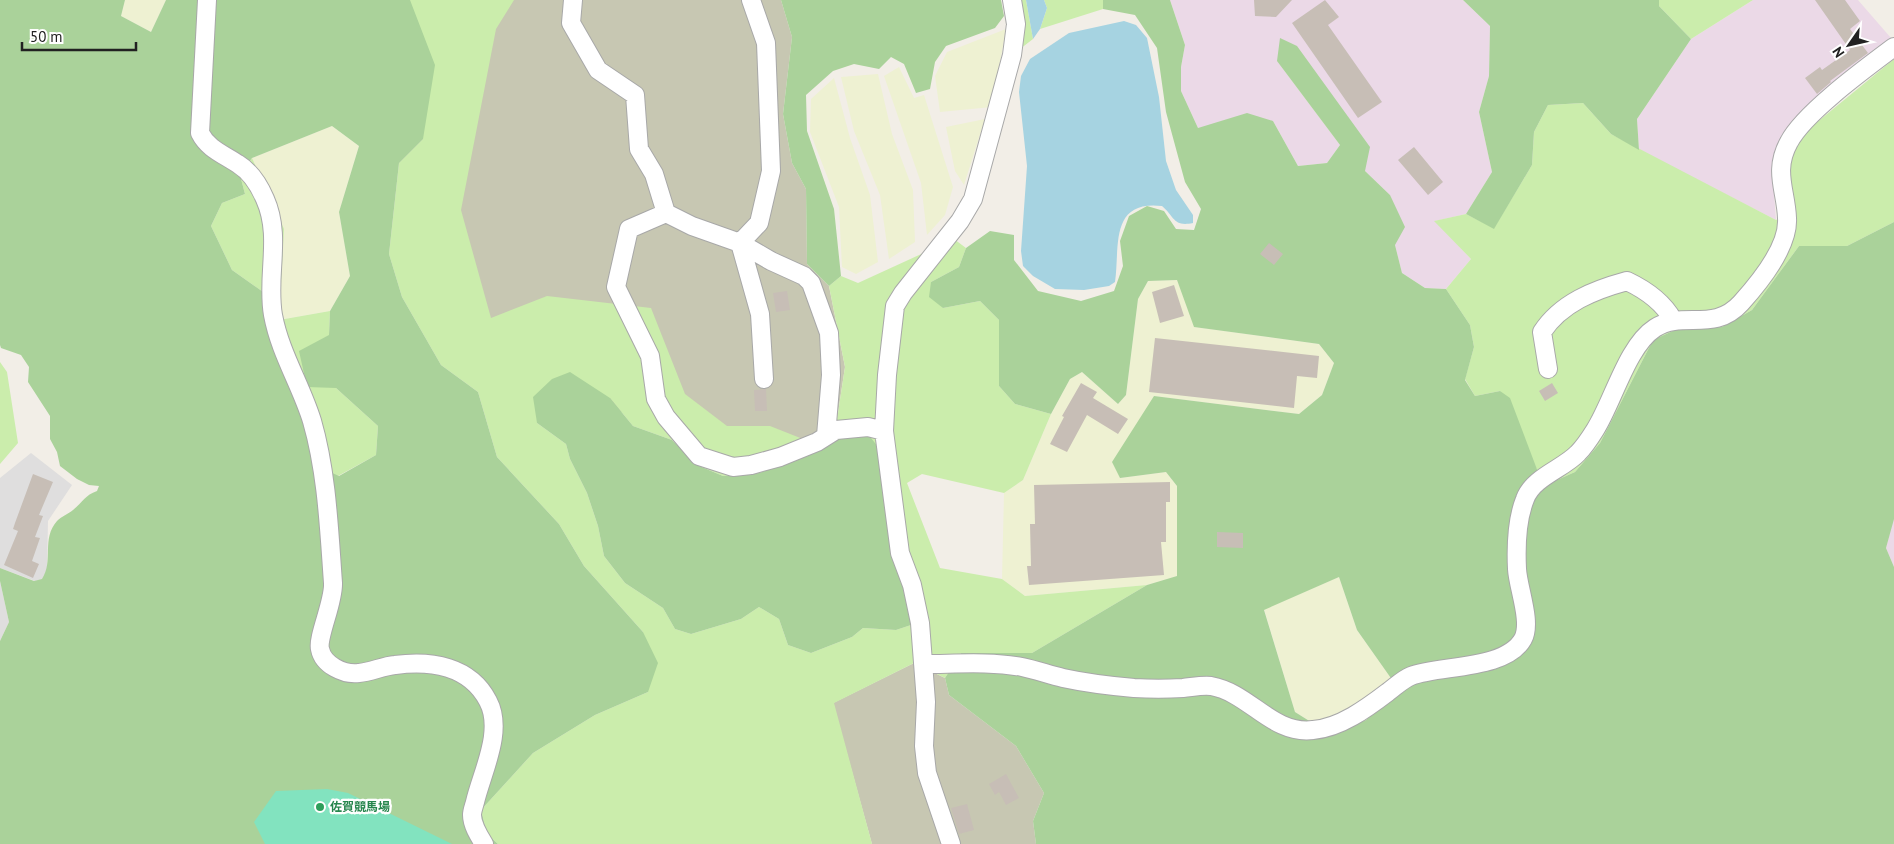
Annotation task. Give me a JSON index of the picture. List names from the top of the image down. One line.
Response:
{"places":["佐賀競馬場"],"scale_bar":"50 m","north":"bottom left"}
